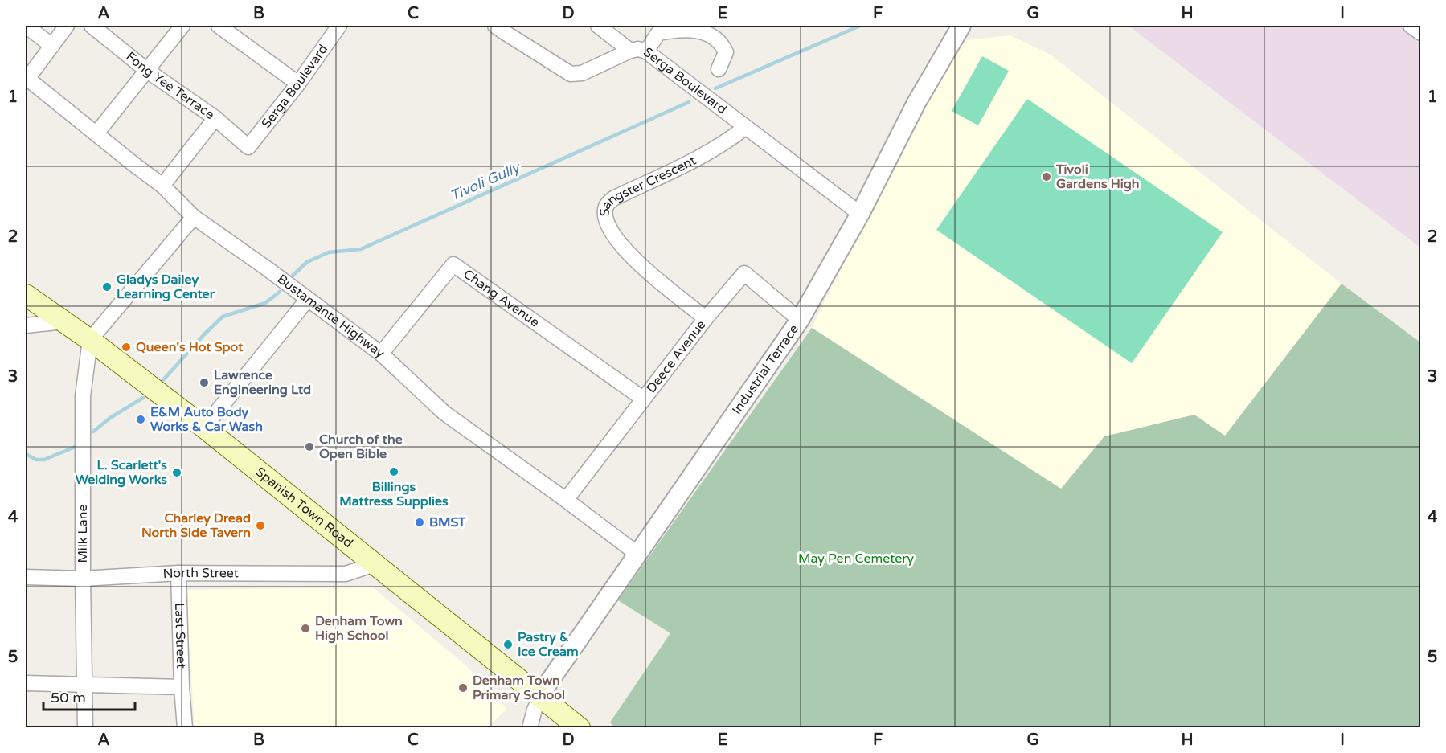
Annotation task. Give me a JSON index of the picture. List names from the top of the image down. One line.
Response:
{"streets":{"main road":["Spanish Town Road"],"street":["Serga Boulevard","Fong Yee Terrace","Sangster Crescent","Chang Avenue","Bustamante Highway","Deece Avenue","Industrial Terrace","Milk Lane","North Street","Last Street"]},"crossings":[["Serga Boulevard","Fong Yee Terrace"],["Serga Boulevard","Sangster Crescent"],["Serga Boulevard","Industrial Terrace"],["Sangster Crescent","Deece Avenue"],["Chang Avenue","Bustamante Highway"],["Chang Avenue","Deece Avenue"],["Bustamante Highway","Deece Avenue"],["Bustamante Highway","Industrial Terrace"],["Deece Avenue","Industrial Terrace"],["Industrial Terrace","Spanish Town Road"],["Spanish Town Road","Milk Lane"],["Spanish Town Road","North Street"],["Milk Lane","North Street"],["North Street","Last Street"]],"water":["Tivoli Gully"],"parks":["May Pen Cemetery"],"places":["Tivoli Gardens High","Gladys Dailey Learning Center","Queen's Hot Spot","Lawrence Engineering Ltd","E&M Auto Body Works & Car Wash","Church of the Open Bible","Billings Mattress Supplies","L. Scarlett's Welding Works","BMST","Charley Dread North Side Tavern","Denham Town High School","Pastry & Ice Cream","Denham Town Primary School"],"scale_bar":"50 m","grid":{"columns":["A","B","C","D","E","F","G","H","I"],"rows":["1","2","3","4","5"]}}
